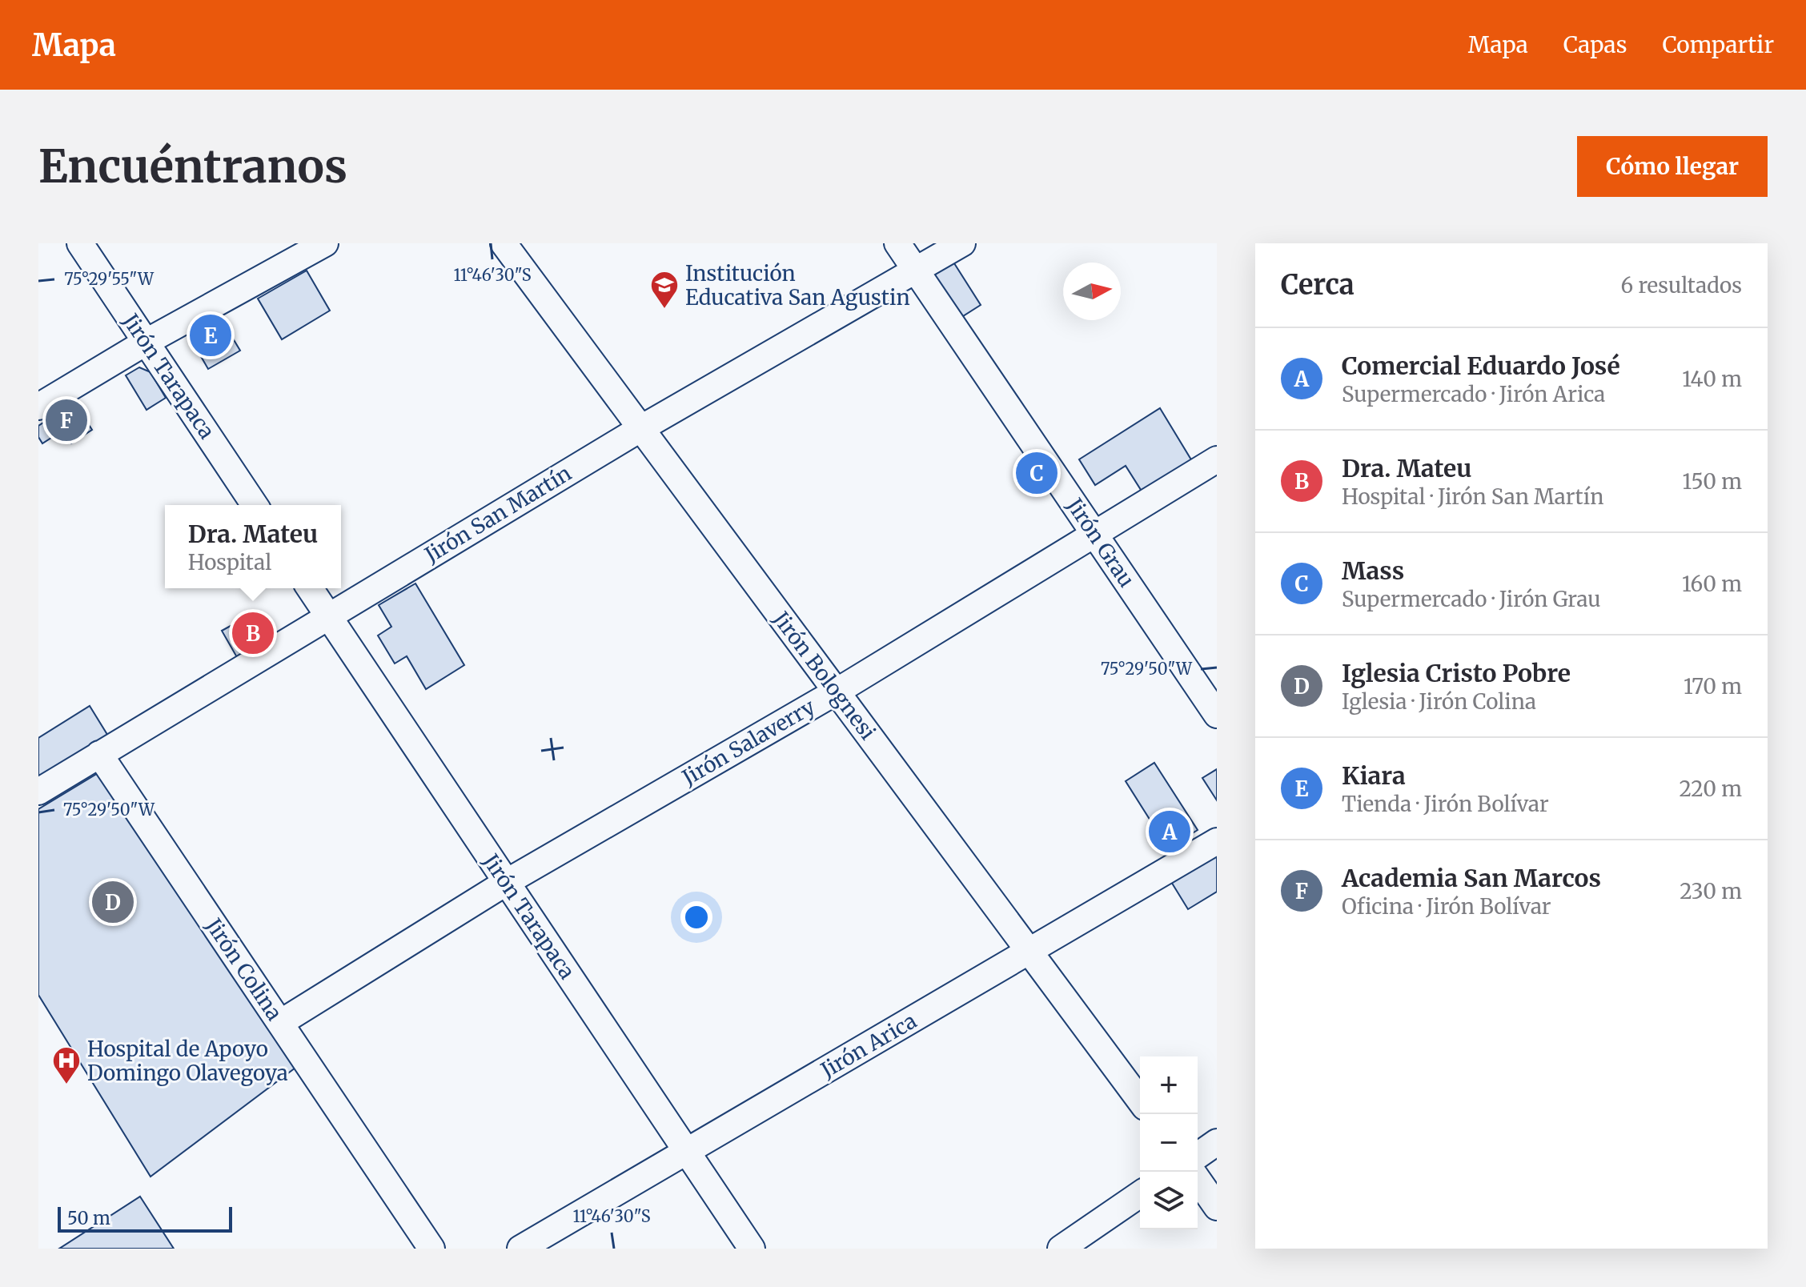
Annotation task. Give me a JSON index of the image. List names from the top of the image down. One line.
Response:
{"streets":{"street":["Jirón Tarapaca","Jirón San Martín","Jirón Grau","Jirón Bolognesi","Jirón Salaverry","Jirón Colina","Jirón Arica"]},"crossings":[["Jirón Tarapaca","Jirón San Martín"],["Jirón Tarapaca","Jirón Salaverry"],["Jirón Tarapaca","Jirón Arica"],["Jirón San Martín","Jirón Grau"],["Jirón San Martín","Jirón Bolognesi"],["Jirón San Martín","Jirón Colina"],["Jirón Grau","Jirón Salaverry"],["Jirón Bolognesi","Jirón Salaverry"],["Jirón Bolognesi","Jirón Arica"],["Jirón Salaverry","Jirón Colina"]],"places":{"school or university":["Institución Educativa San Agustin"],"hospital":["Hospital de Apoyo Domingo Olavegoya"]},"scale_bar":"50 m","north":"right","page":{"header":"Mapa","nav":["Mapa","Capas","Compartir"],"buttons":"Cómo llegar","title":"Encuéntranos","heading":["Cerca","6 resultados"],"pins":["E","F","C","B","A","D"],"list":[{"mark":"A","name":"Comercial Eduardo José","note":"Supermercado · Jirón Arica","value":"140 m"},{"mark":"B","name":"Dra. Mateu","note":"Hospital · Jirón San Martín","value":"150 m"},{"mark":"C","name":"Mass","note":"Supermercado · Jirón Grau","value":"160 m"},{"mark":"D","name":"Iglesia Cristo Pobre","note":"Iglesia · Jirón Colina","value":"170 m"},{"mark":"E","name":"Kiara","note":"Tienda · Jirón Bolívar","value":"220 m"},{"mark":"F","name":"Academia San Marcos","note":"Oficina · Jirón Bolívar","value":"230 m"}],"popup":["Dra. Mateu","Hospital"],"map_buttons":["+","−"],"scale":"50 m"},"coordinates":["11°46'30\"S","75°29'55\"W","75°29'50\"W"]}
